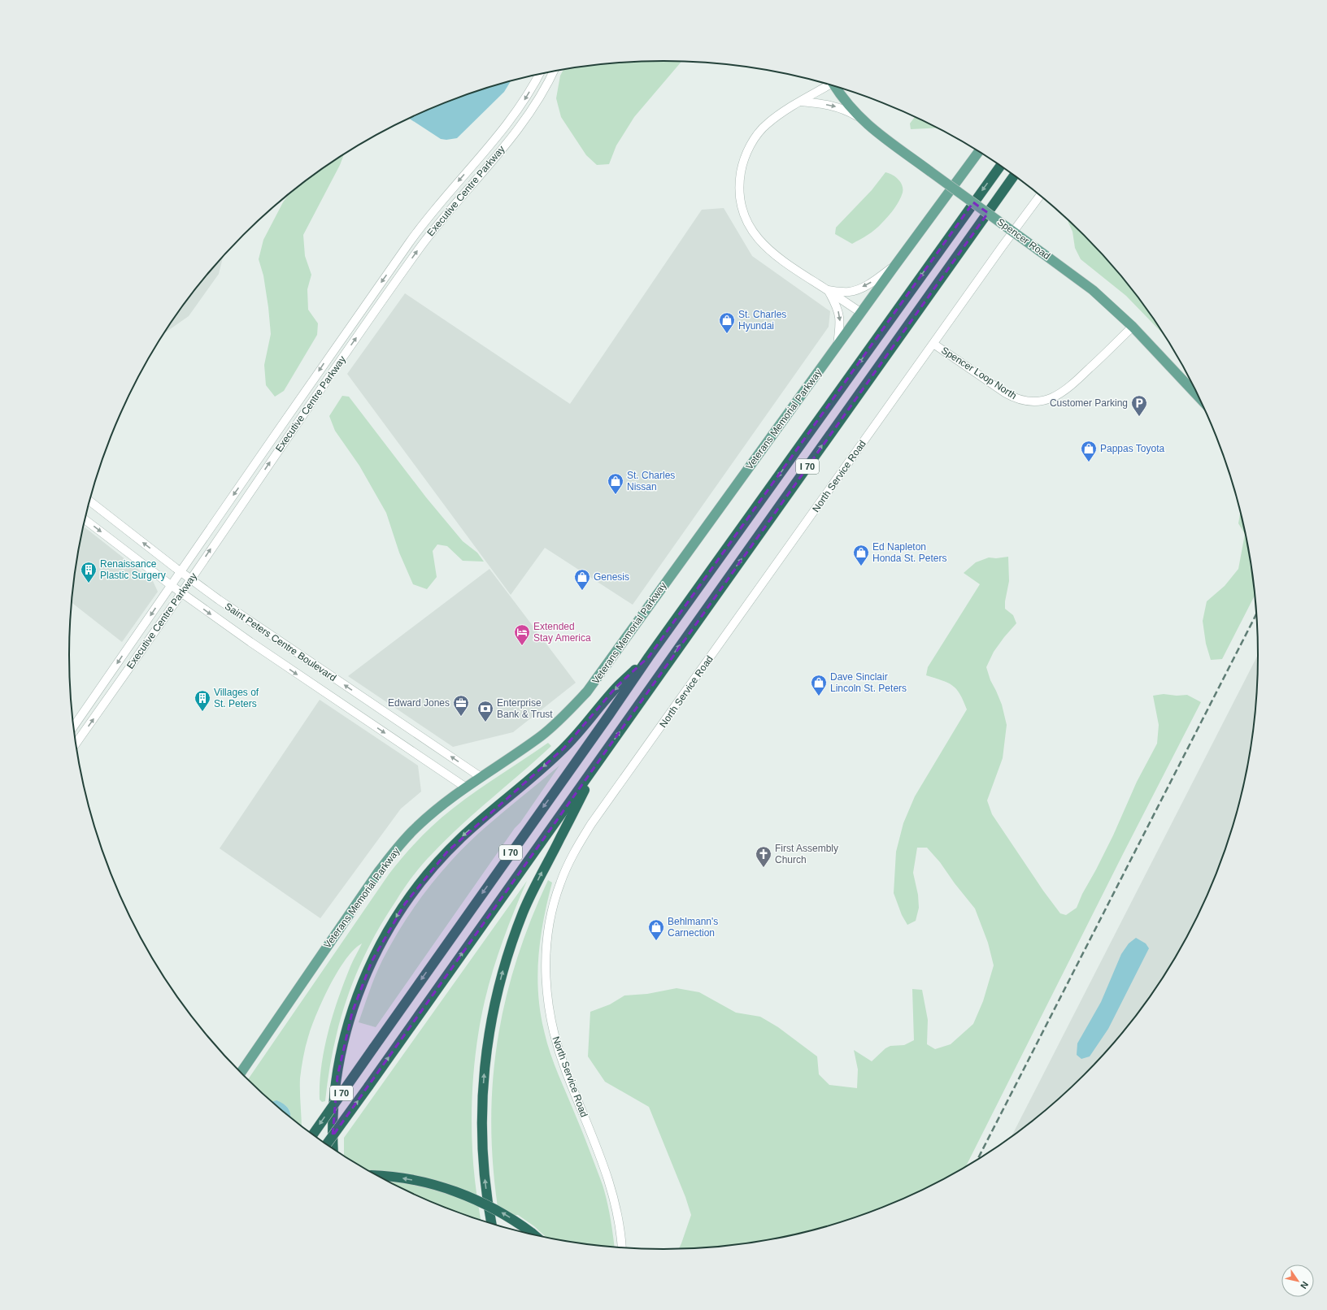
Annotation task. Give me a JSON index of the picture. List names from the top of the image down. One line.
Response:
{"streets":{"highway":["I 70"],"main road":["Spencer Road","Veterans Memorial Parkway"],"street":["Executive Centre Parkway","Spencer Loop North","North Service Road","Saint Peters Centre Boulevard"]},"crossings":[["Executive Centre Parkway","Saint Peters Centre Boulevard"],["Spencer Road","Spencer Loop North"],["Spencer Loop North","North Service Road"],["Veterans Memorial Parkway","Saint Peters Centre Boulevard"]],"places":{"shop":["St. Charles Hyundai","Pappas Toyota","St. Charles Nissan","Ed Napleton Honda St. Peters","Genesis","Dave Sinclair Lincoln St. Peters","Behlmann's Carnection"],"parking":["Customer Parking"],"building":["Renaissance Plastic Surgery","Villages of St. Peters"],"hotel":["Extended Stay America"],"office":["Edward Jones"],"bank":["Enterprise Bank & Trust"],"church":["First Assembly Church"]},"north":"bottom right"}
